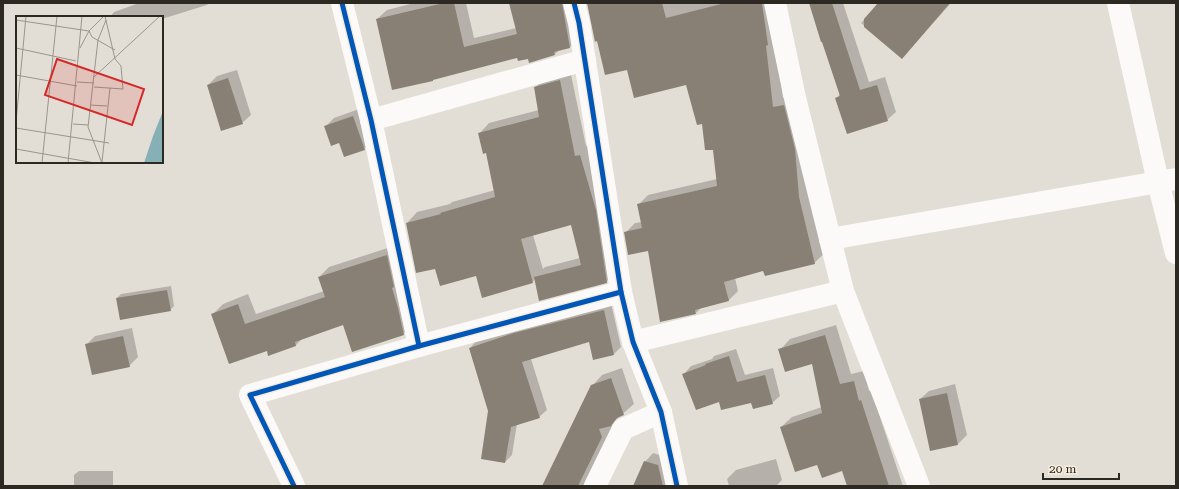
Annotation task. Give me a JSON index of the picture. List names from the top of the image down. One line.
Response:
{"scale_bar":"20 m"}
